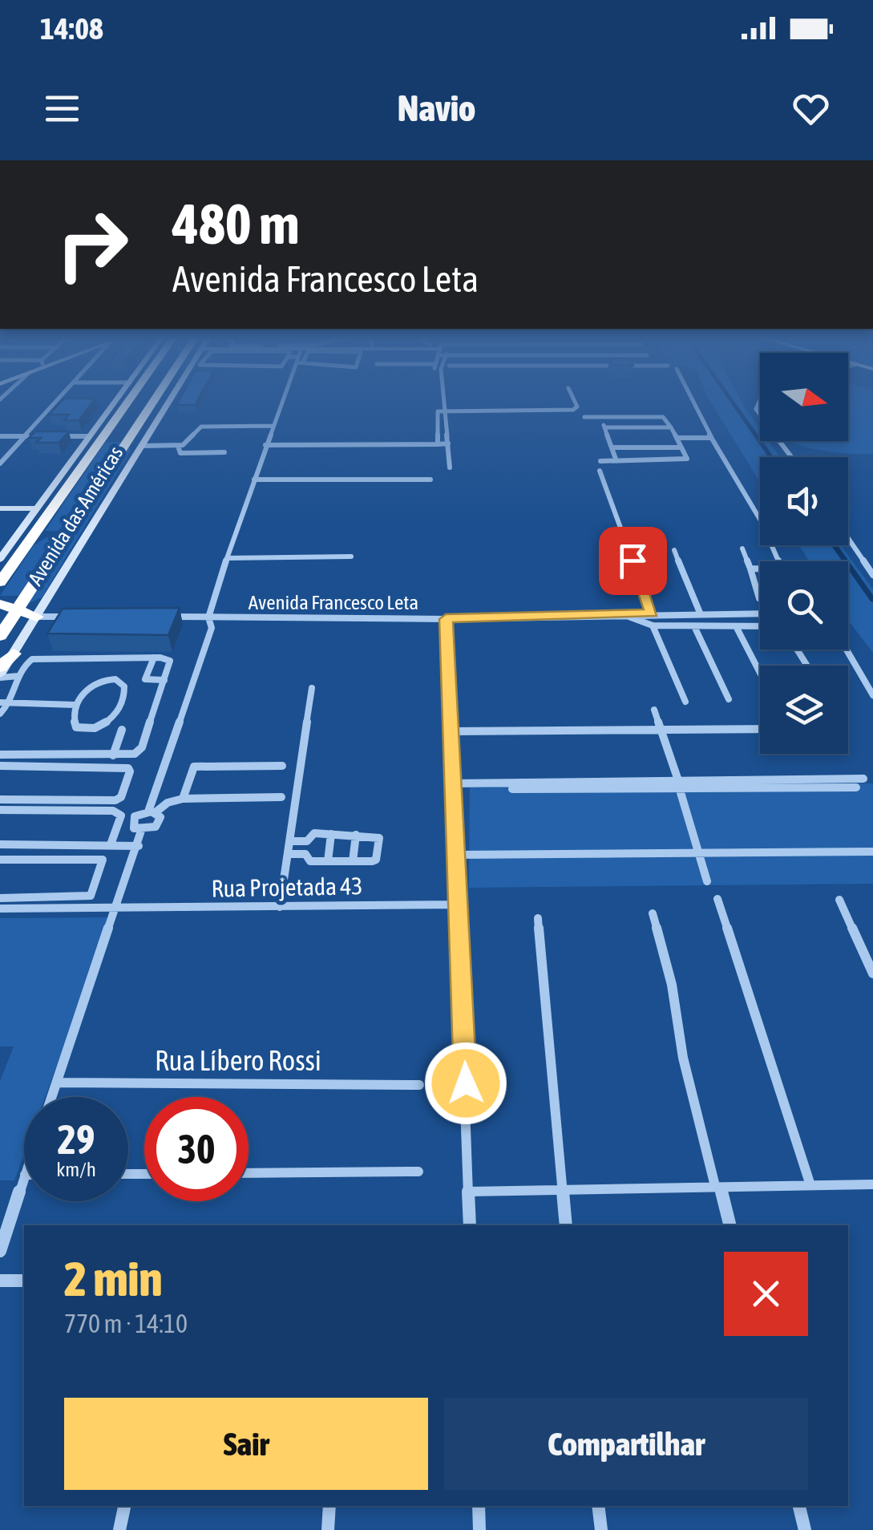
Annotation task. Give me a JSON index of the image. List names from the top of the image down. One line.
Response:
{"streets":{"highway":["Avenida das Américas"],"street":["Avenida Francesco Leta","Rua Projetada 43","Rua Líbero Rossi"]},"north":"right","page":{"status":"14:08","header":"Navio","turn":["480 m","Avenida Francesco Leta"],"speed":"29 km/h","limit":"30","heading":["2 min","770 m · 14:10"],"buttons":["Sair","Compartilhar"]}}
